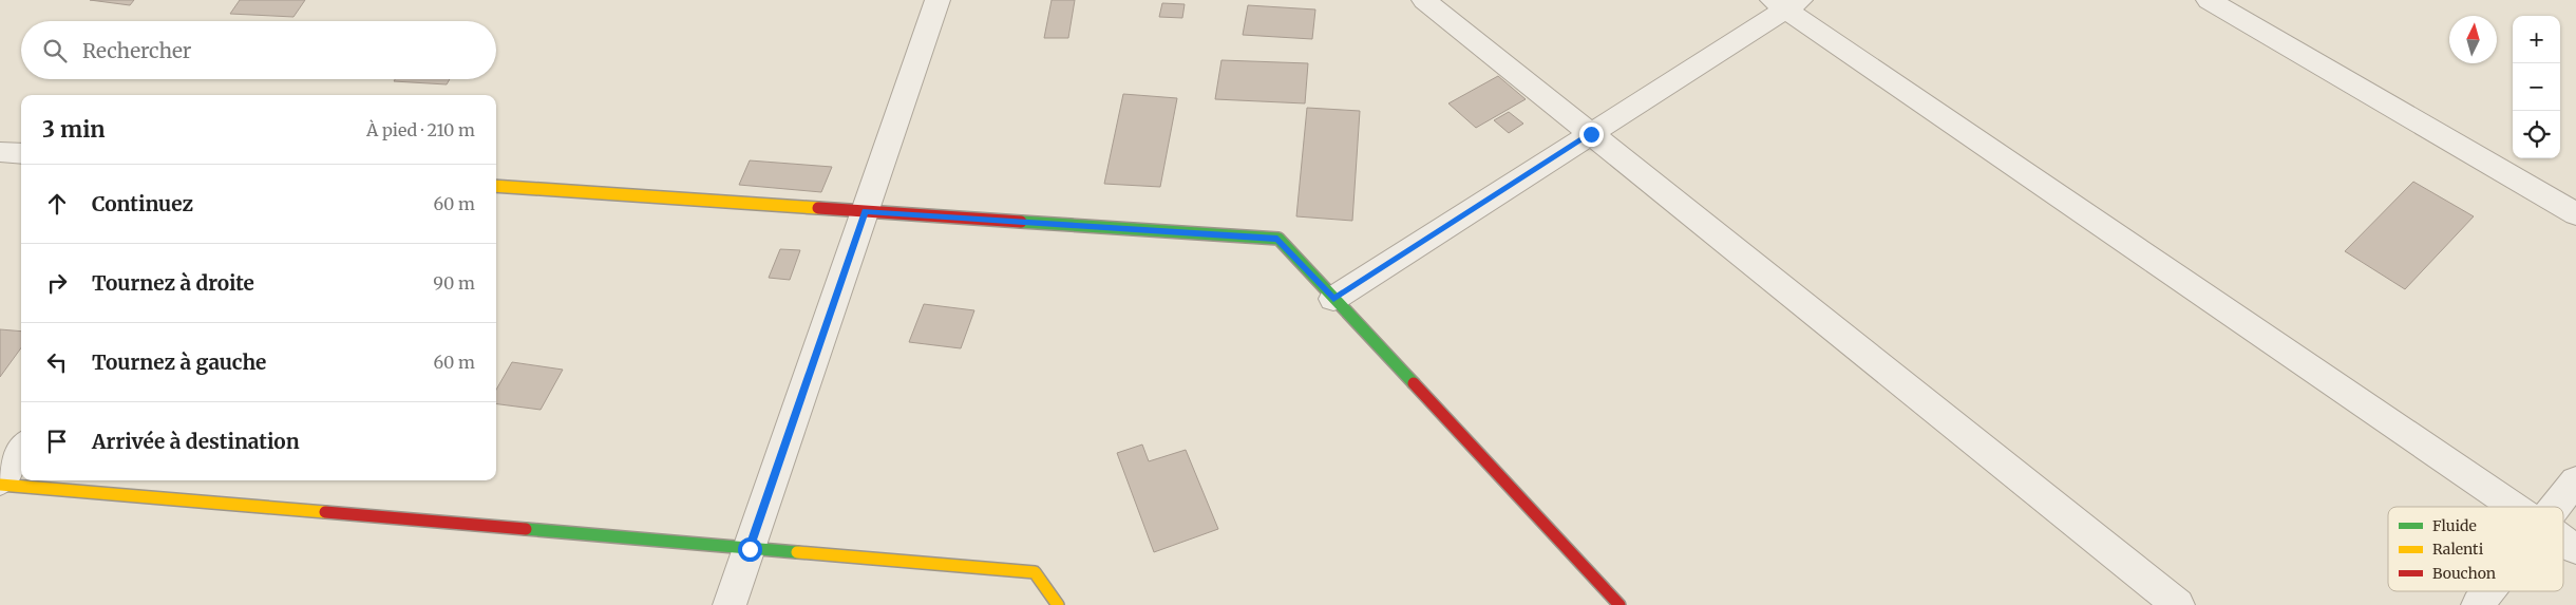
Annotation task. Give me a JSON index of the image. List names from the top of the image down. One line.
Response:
{"legend":["Fluide","Ralenti","Bouchon"],"north":"top","page":{"map_buttons":["+","−"],"search":"Rechercher","heading":["3 min","À pied · 210 m"],"list":[["Continuez","60 m"],["Tournez à droite","90 m"],["Tournez à gauche","60 m"],"Arrivée à destination"]}}
